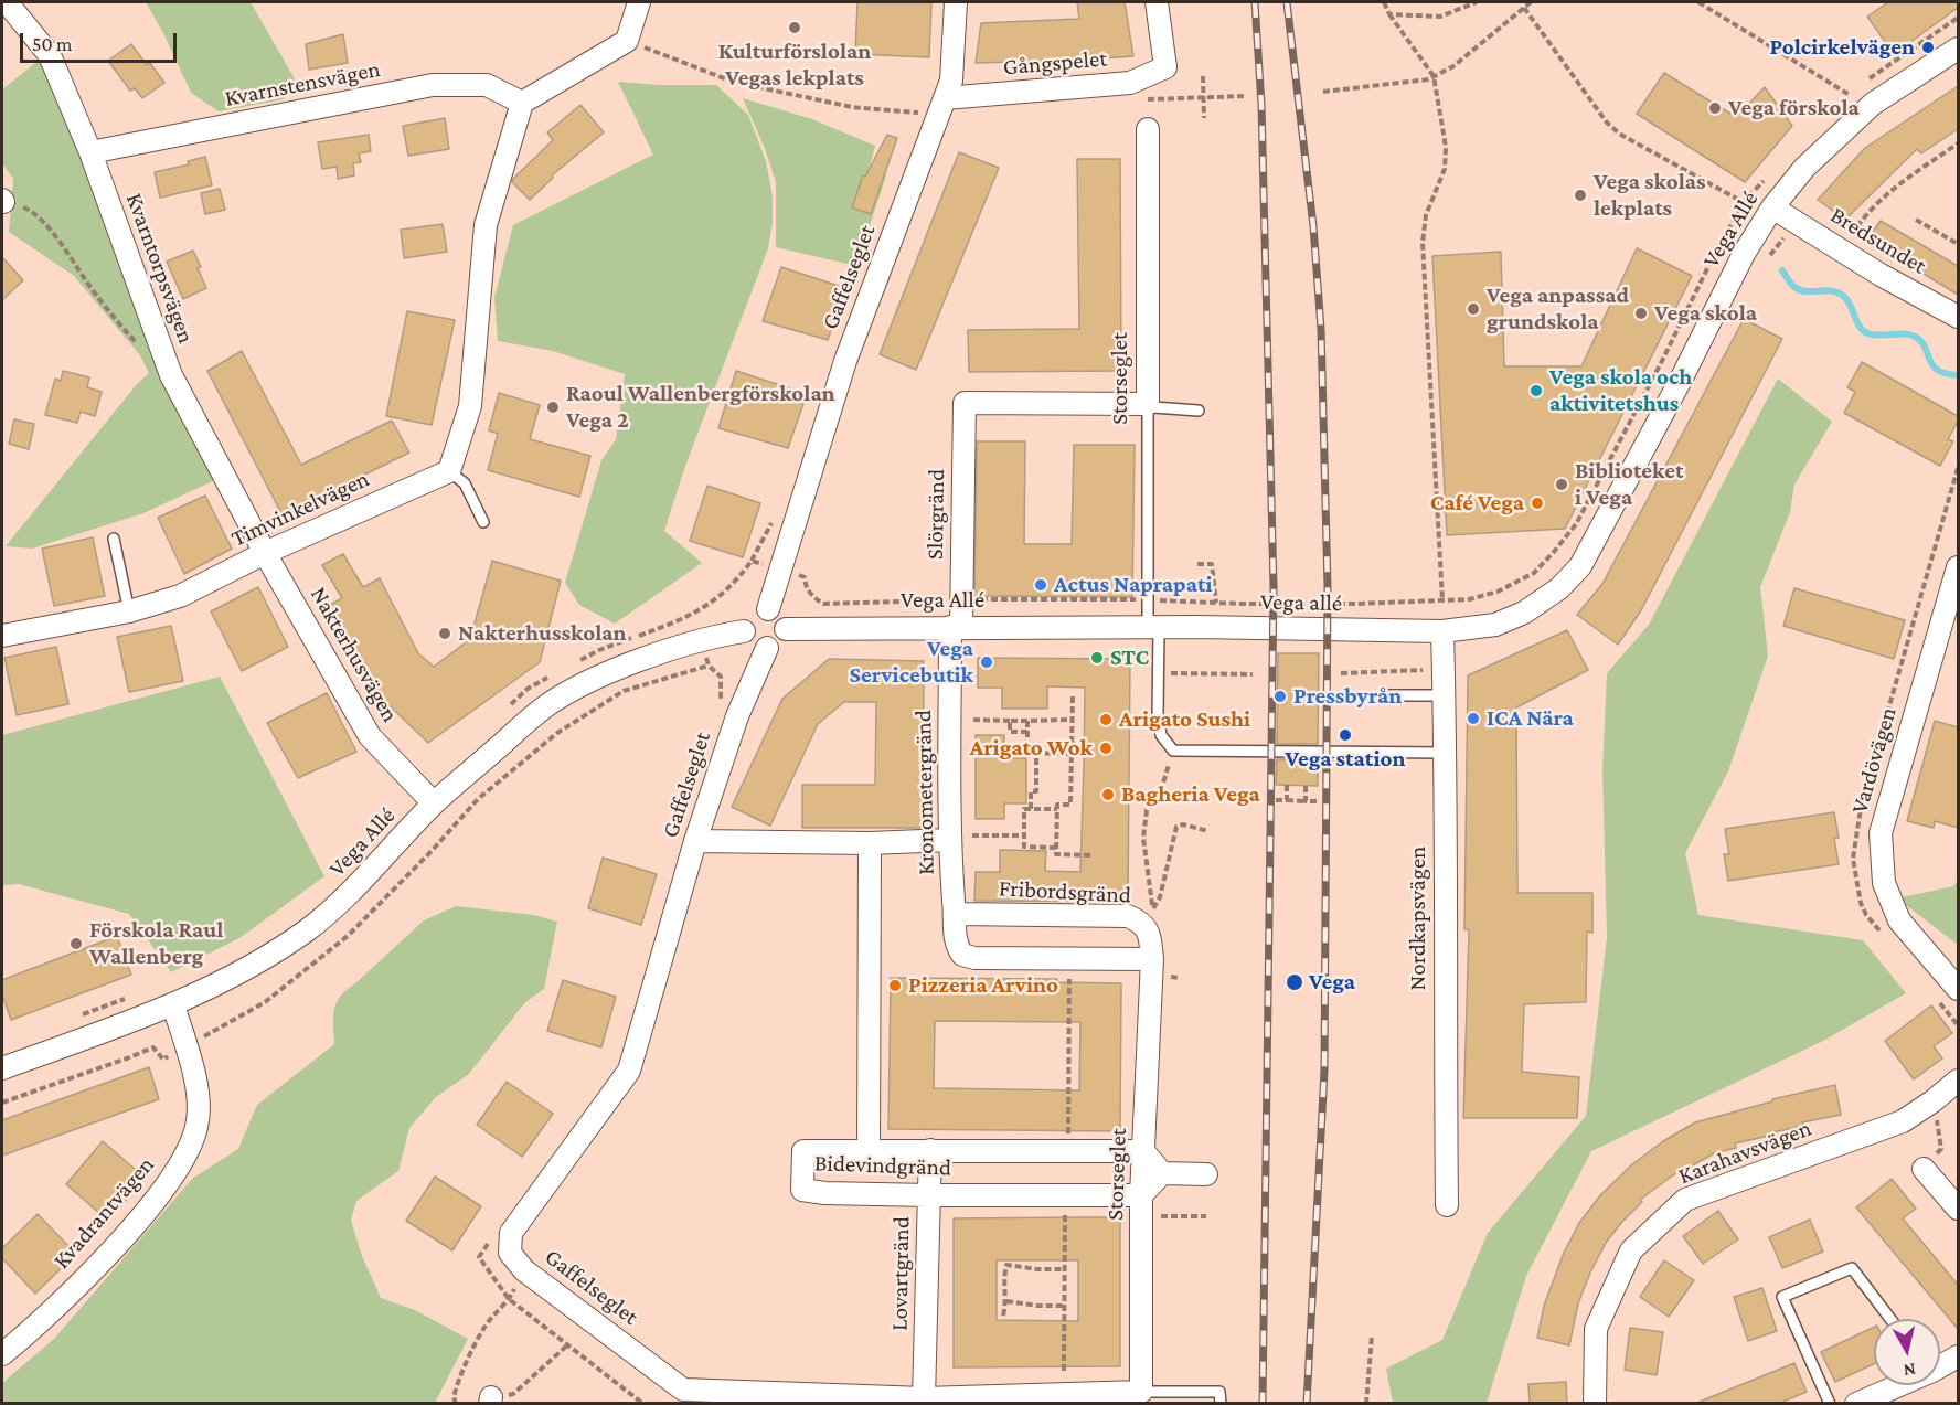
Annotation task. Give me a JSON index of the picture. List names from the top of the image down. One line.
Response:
{"streets":{"street":["Gångspelet","Kvarnstensvägen","Vega Allé","Bredsundet","Kvarntorpsvägen","Gaffelseglet","Storseglet","Timvinkelvägen","Slörgränd","Vega allé","Nakterhusvägen","Vardövägen","Kronometergränd","Fribordsgränd","Nordkapsvägen","Karahavsvägen","Bidevindgränd","Kvadrantvägen","Lovartgränd"]},"crossings":[["Gångspelet","Gaffelseglet"],["Kvarnstensvägen","Kvarntorpsvägen"],["Vega Allé","Bredsundet"],["Vega Allé","Gaffelseglet"],["Vega Allé","Storseglet"],["Vega Allé","Slörgränd"],["Vega Allé","Vega allé"],["Vega Allé","Nakterhusvägen"],["Vega Allé","Kronometergränd"],["Vega Allé","Nordkapsvägen"],["Vega Allé","Kvadrantvägen"],["Kvarntorpsvägen","Timvinkelvägen"],["Kvarntorpsvägen","Nakterhusvägen"],["Gaffelseglet","Storseglet"],["Gaffelseglet","Lovartgränd"],["Storseglet","Slörgränd"],["Storseglet","Vega allé"],["Storseglet","Kronometergränd"],["Storseglet","Fribordsgränd"],["Storseglet","Nordkapsvägen"],["Storseglet","Bidevindgränd"],["Timvinkelvägen","Nakterhusvägen"],["Slörgränd","Kronometergränd"],["Vega allé","Nordkapsvägen"],["Kronometergränd","Fribordsgränd"],["Bidevindgränd","Lovartgränd"]],"places":["Kulturförslolan Vegas lekplats","Polcirkelvägen","Vega förskola","Vega skolas lekplats","Vega anpassad grundskola","Vega skola","Vega skola och aktivitetshus","Raoul Wallenbergförskolan Vega 2","Biblioteket i Vega","Café Vega","Actus Naprapati","Nakterhusskolan","STC","Vega Servicebutik","Pressbyrån","ICA Nära","Arigato Sushi","Vega station","Arigato Wok","Bagheria Vega","Förskola Raul Wallenberg","Vega","Pizzeria Arvino"],"scale_bar":"50 m","north":"bottom"}
